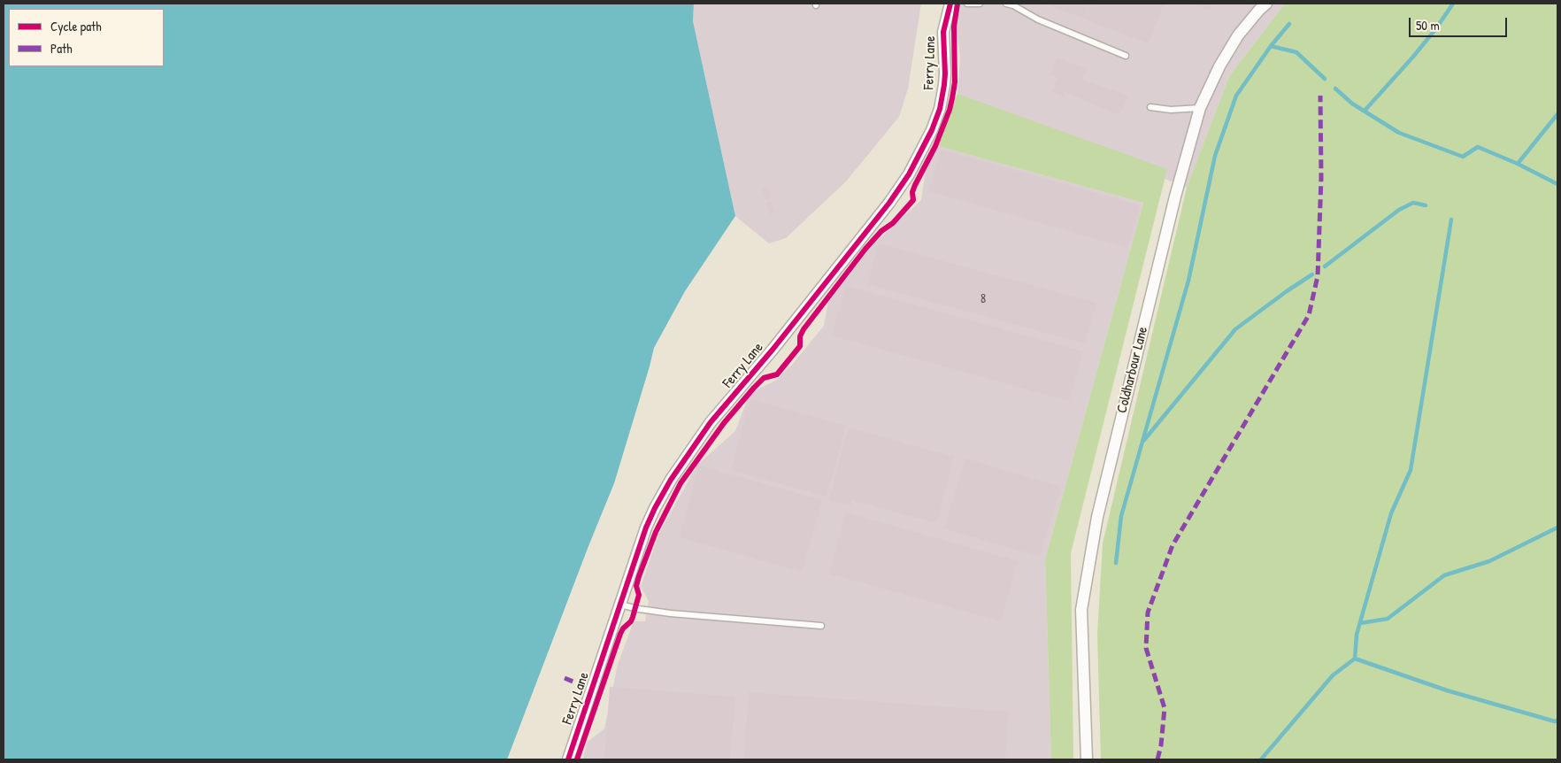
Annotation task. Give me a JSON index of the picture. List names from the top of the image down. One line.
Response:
{"streets":{"street":["Ferry Lane","Coldharbour Lane"]},"house_numbers":["8"],"legend":["Cycle path","Path"],"scale_bar":"50 m"}
